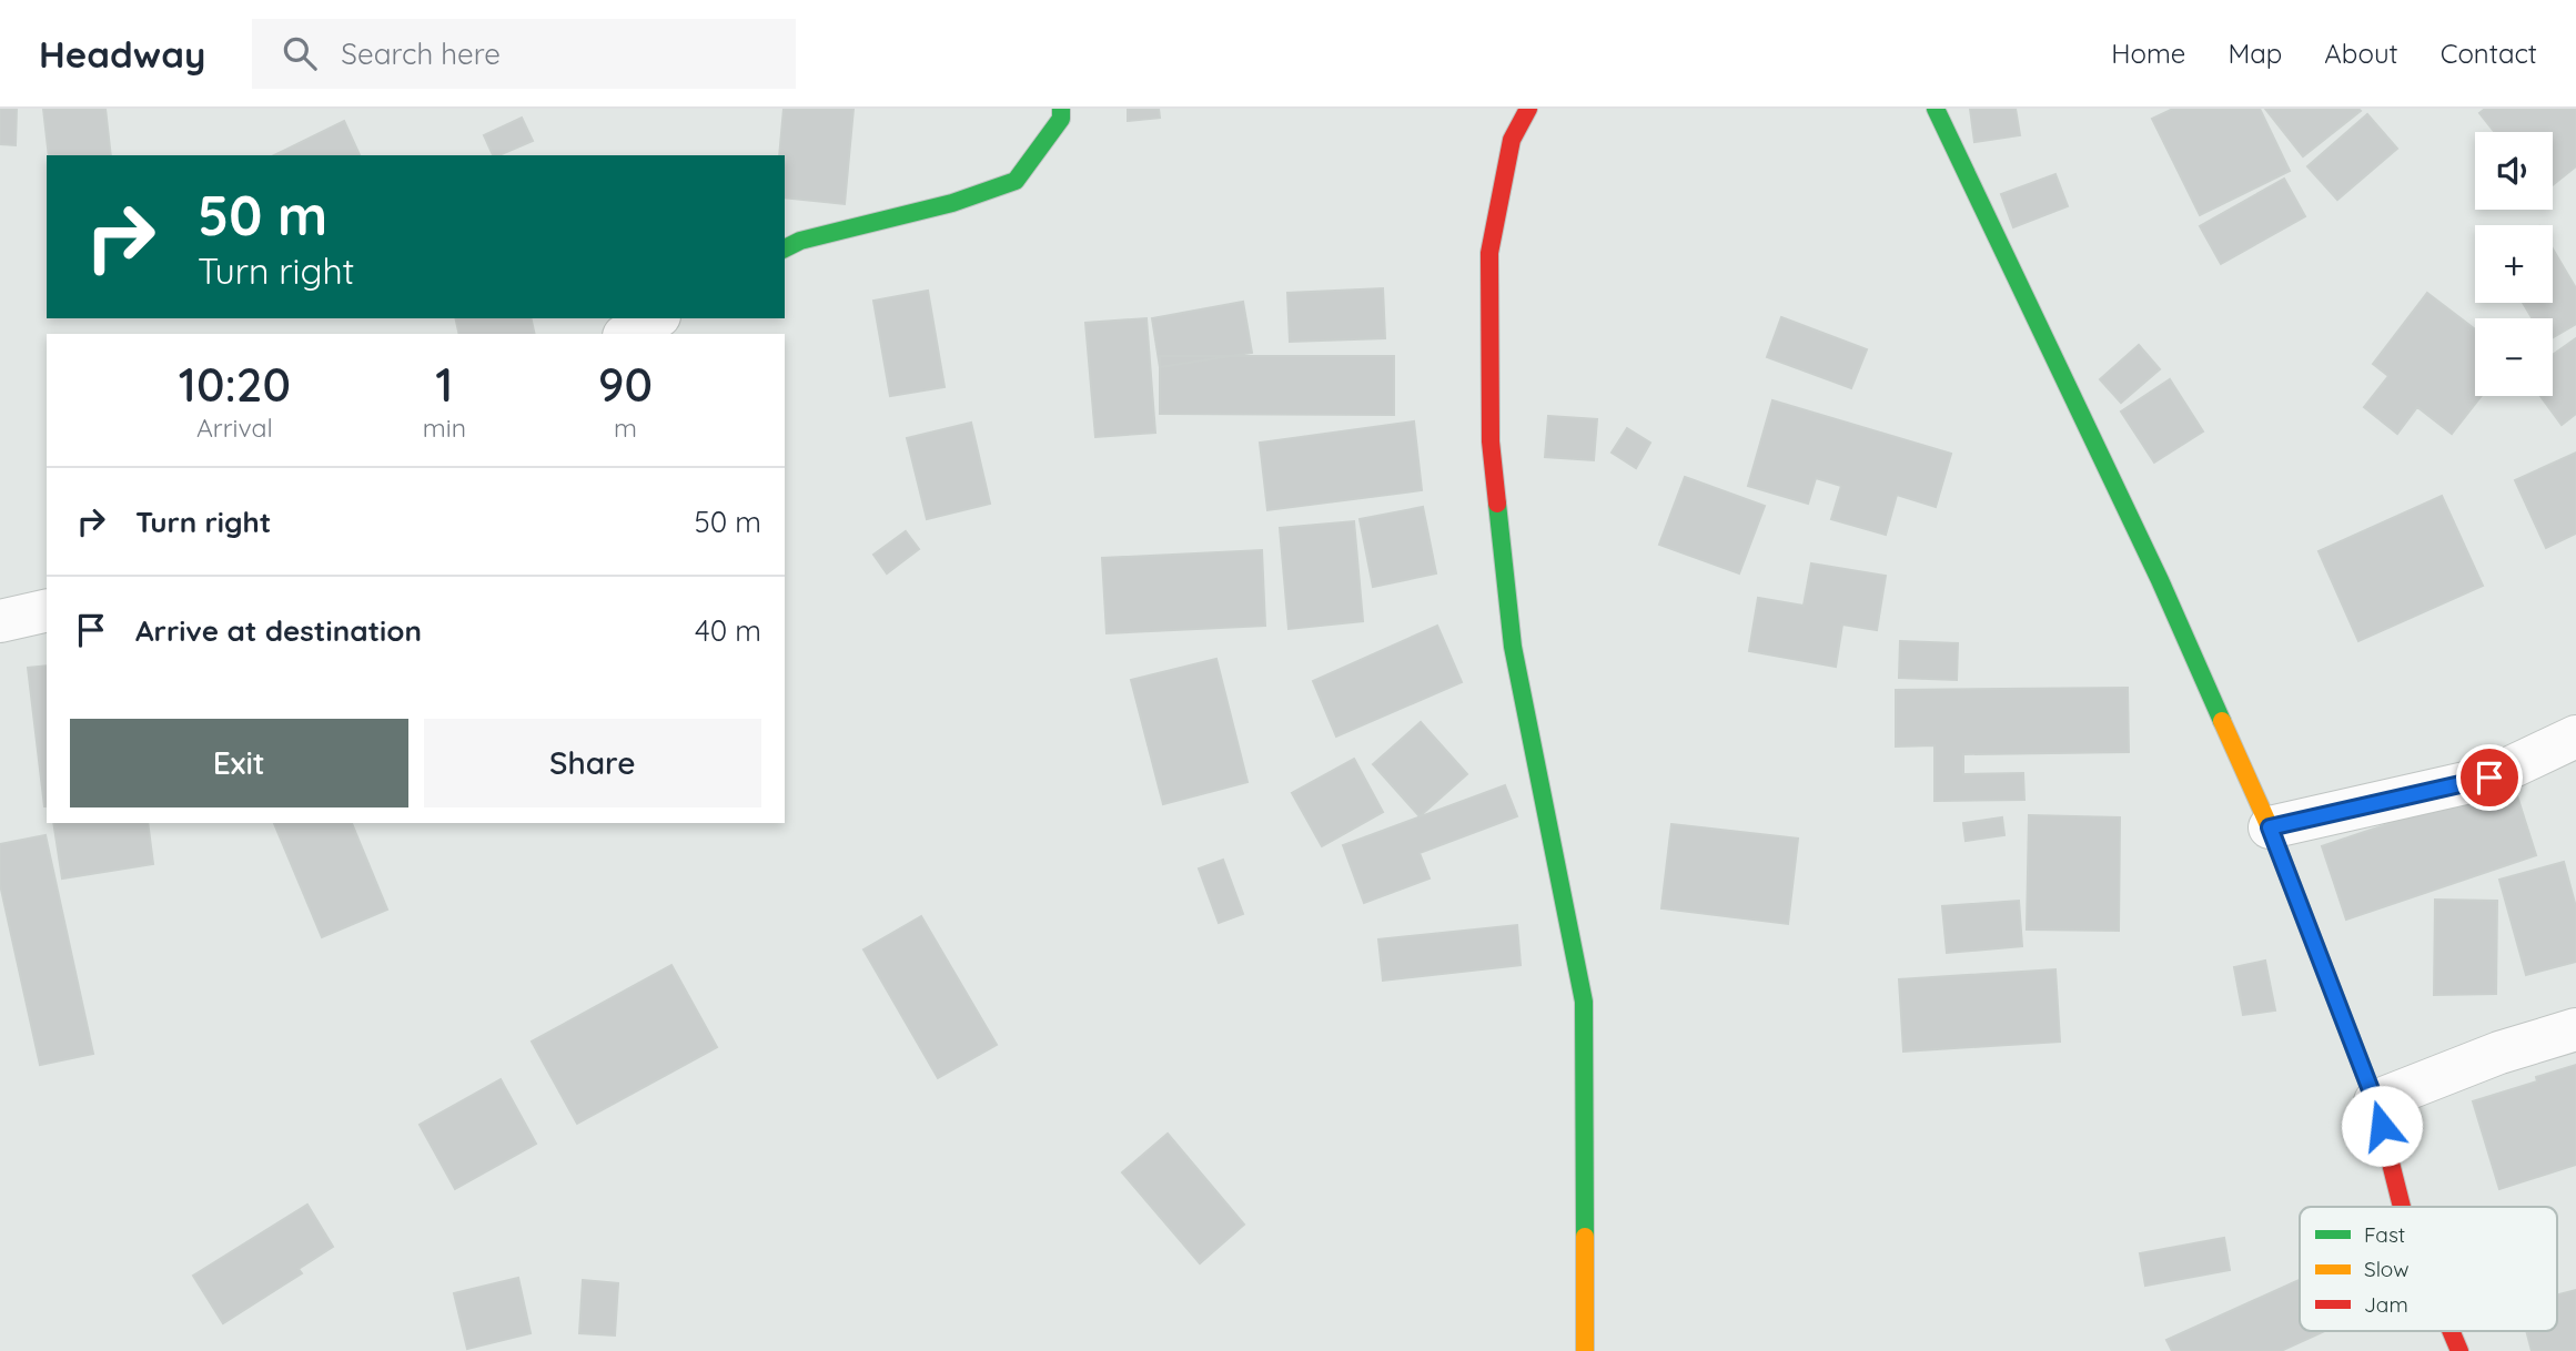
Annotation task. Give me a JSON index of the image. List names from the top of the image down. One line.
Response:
{"legend":["Fast","Slow","Jam"],"page":{"header":"Headway","search":"Search here","nav":["Home","Map","About","Contact"],"map_buttons":["+","−"],"turn":["50 m","Turn right"],"eta":["10:20","Arrival","1","min","90","m"],"list":[{"name":"Turn right","value":"50 m"},{"name":"Arrive at destination","value":"40 m"}],"buttons":["Exit","Share"]}}
